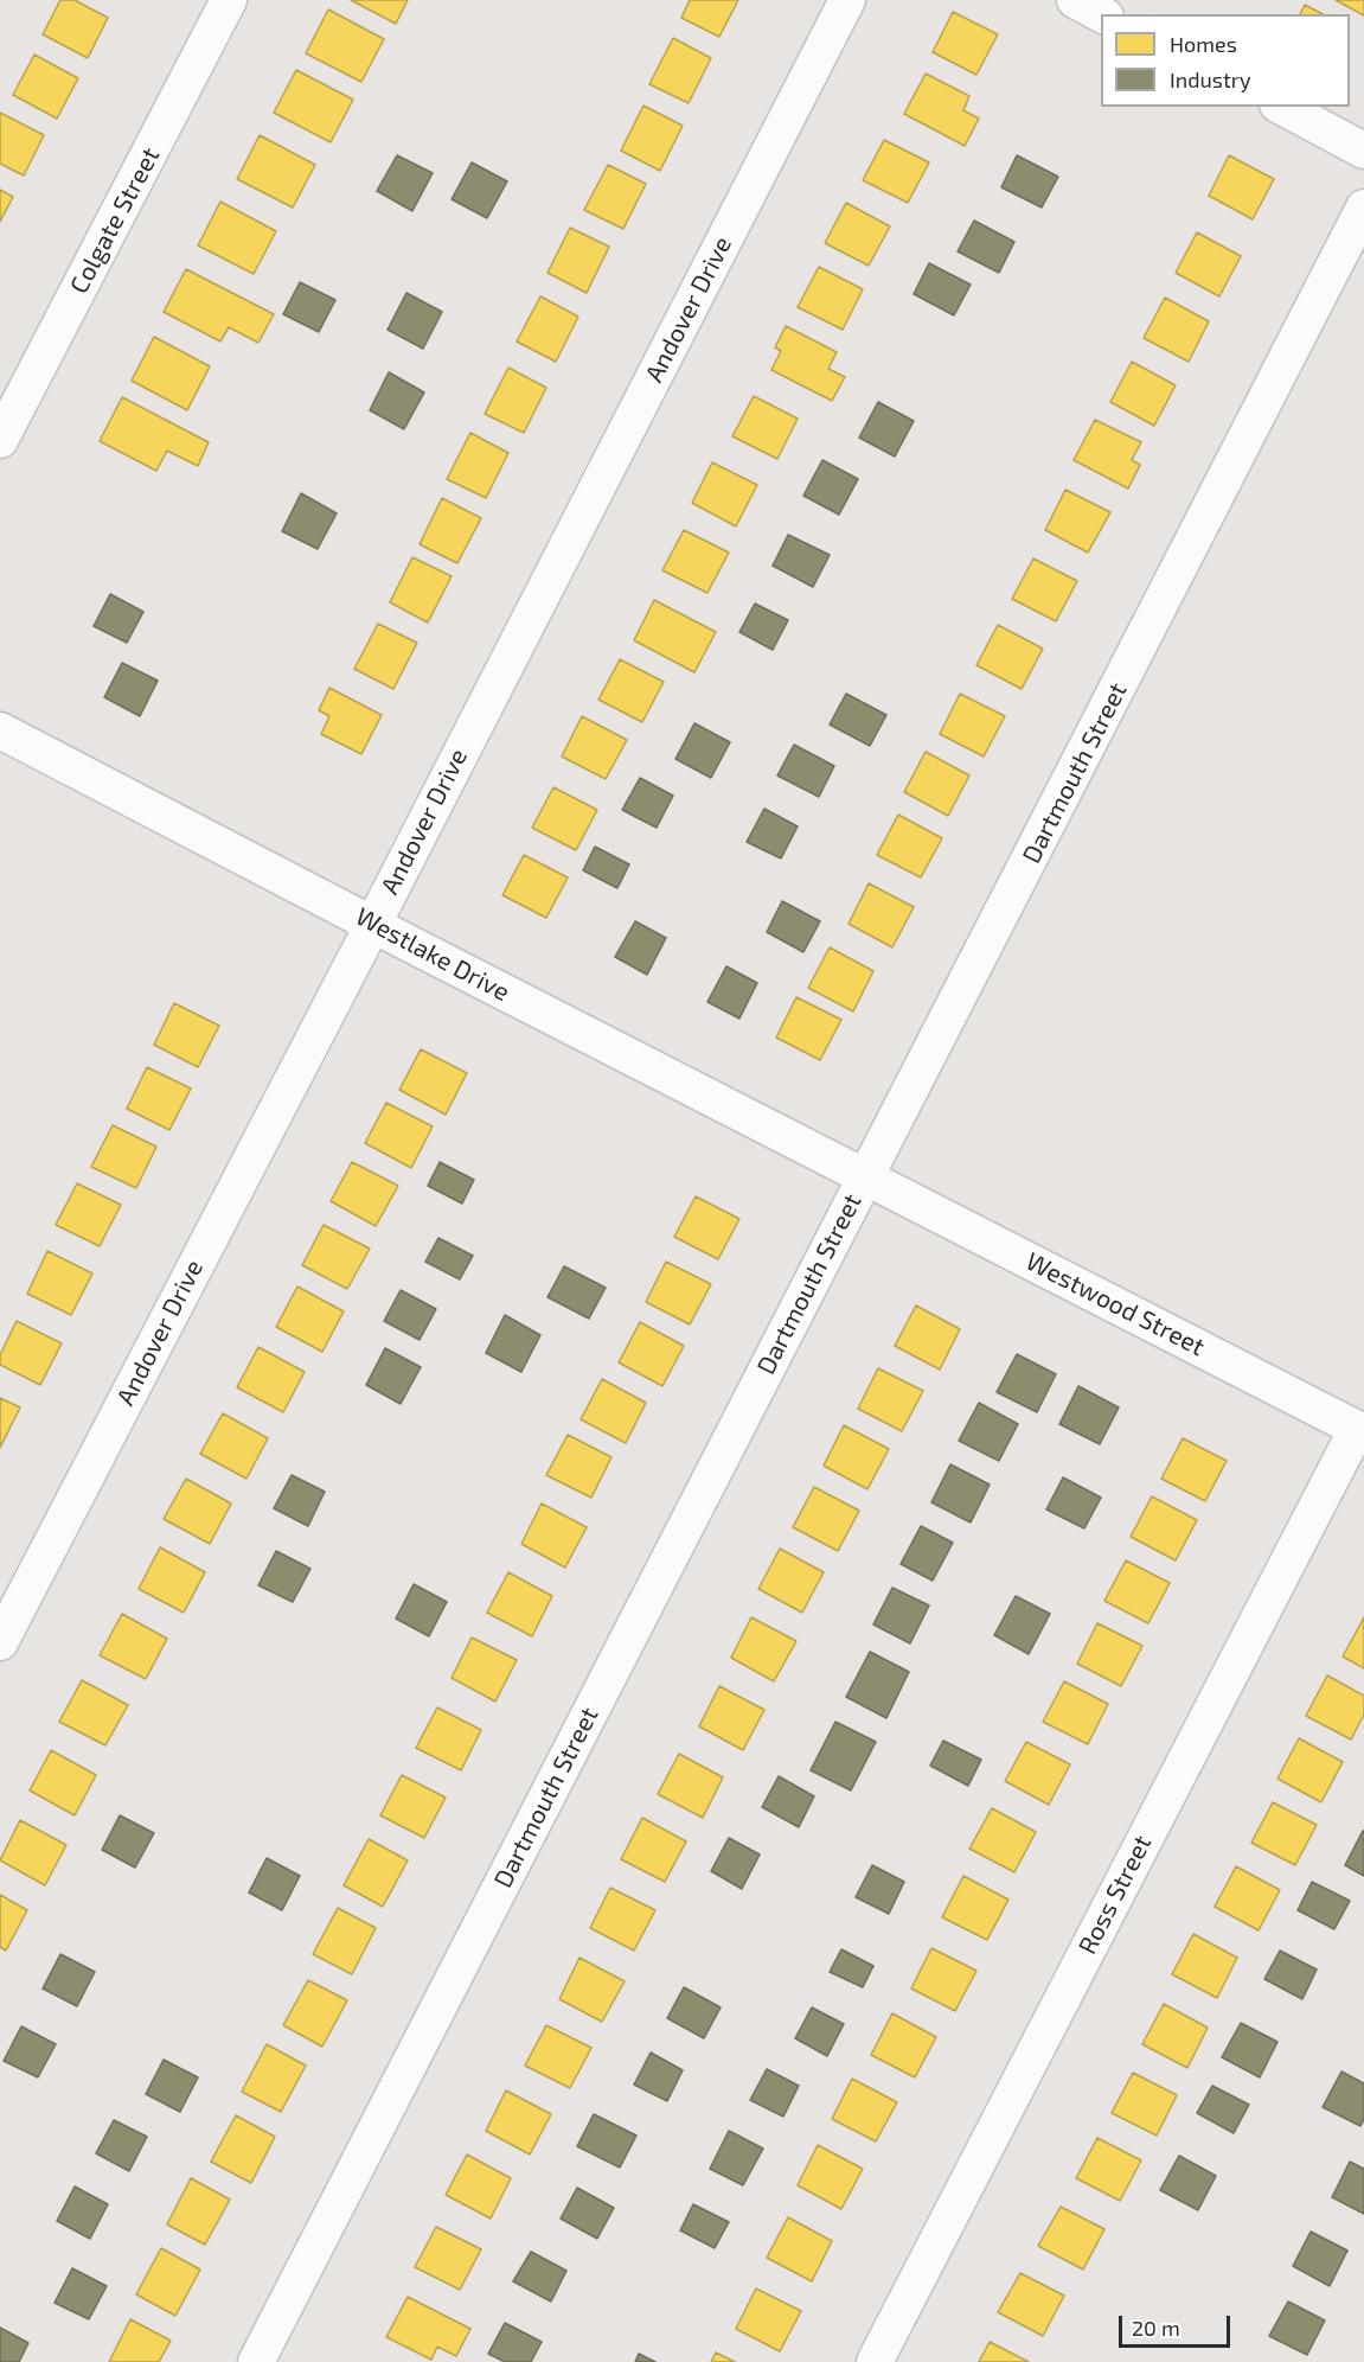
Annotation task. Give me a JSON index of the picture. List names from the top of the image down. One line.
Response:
{"streets":{"street":["Colgate Street","Andover Drive","Dartmouth Street","Westlake Drive","Westwood Street","Ross Street"]},"crossings":[["Andover Drive","Westlake Drive"],["Dartmouth Street","Westlake Drive"],["Dartmouth Street","Westwood Street"],["Westlake Drive","Westwood Street"],["Westwood Street","Ross Street"]],"legend":["Homes","Industry"],"scale_bar":"20 m"}
